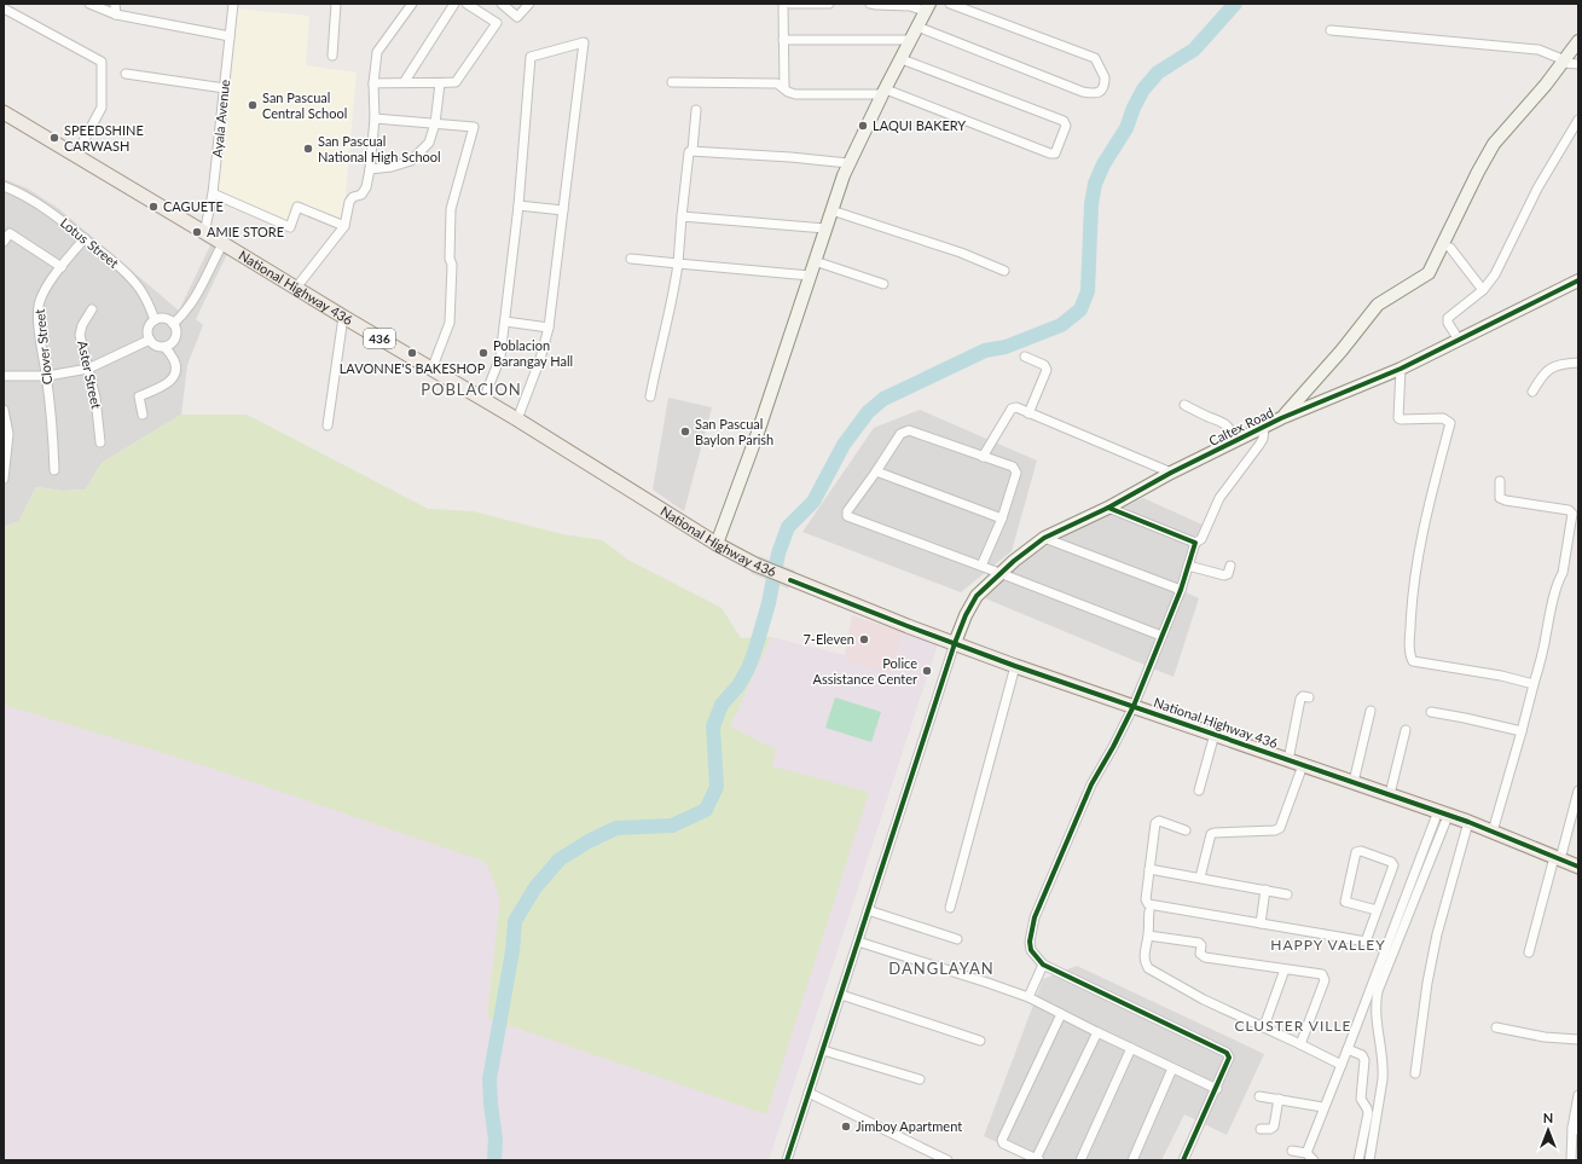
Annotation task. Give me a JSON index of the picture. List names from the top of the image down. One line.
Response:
{"streets":{"main road":["National Highway 436","436"],"street":["Ayala Avenue","Lotus Street","Clover Street","Aster Street","Caltex Road"]},"crossings":[["Ayala Avenue","National Highway 436"],["Lotus Street","Clover Street"],["National Highway 436","Caltex Road"]],"districts":["POBLACION","HAPPY VALLEY","DANGLAYAN","CLUSTER VILLE"],"places":["San Pascual Central School","LAQUI BAKERY","SPEEDSHINE CARWASH","San Pascual National High School","CAGUETE","AMIE STORE","LAVONNE'S BAKESHOP","Poblacion Barangay Hall","San Pascual Baylon Parish","7-Eleven","Police Assistance Center","Jimboy Apartment"],"north":"top"}
